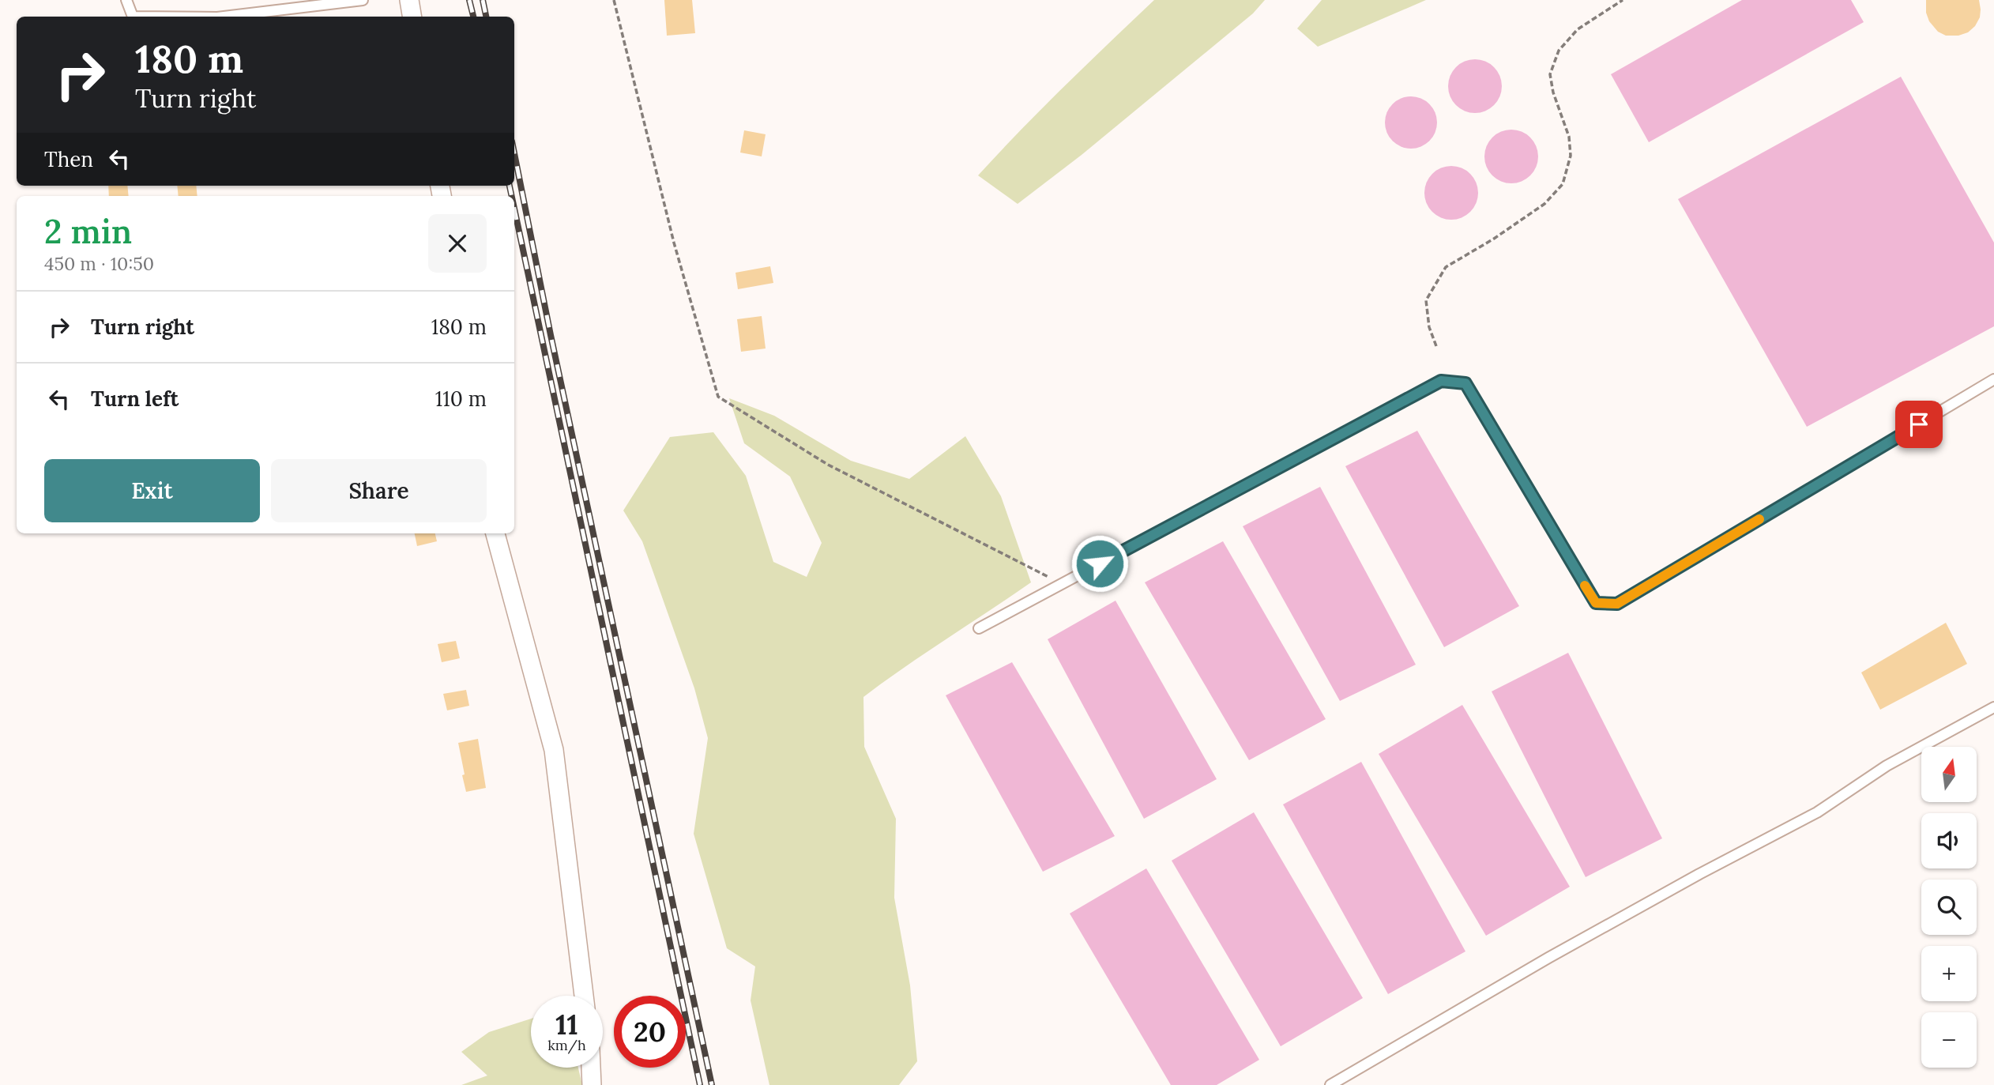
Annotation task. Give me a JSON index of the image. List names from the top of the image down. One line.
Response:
{"north":"top","page":{"turn":["180 m","Turn right"],"then":"Then","heading":["2 min","450 m · 10:50"],"list":[{"name":"Turn right","value":"180 m"},{"name":"Turn left","value":"110 m"}],"buttons":["Exit","Share"],"map_buttons":["+","−"],"speed":"11 km/h","limit":"20"}}
